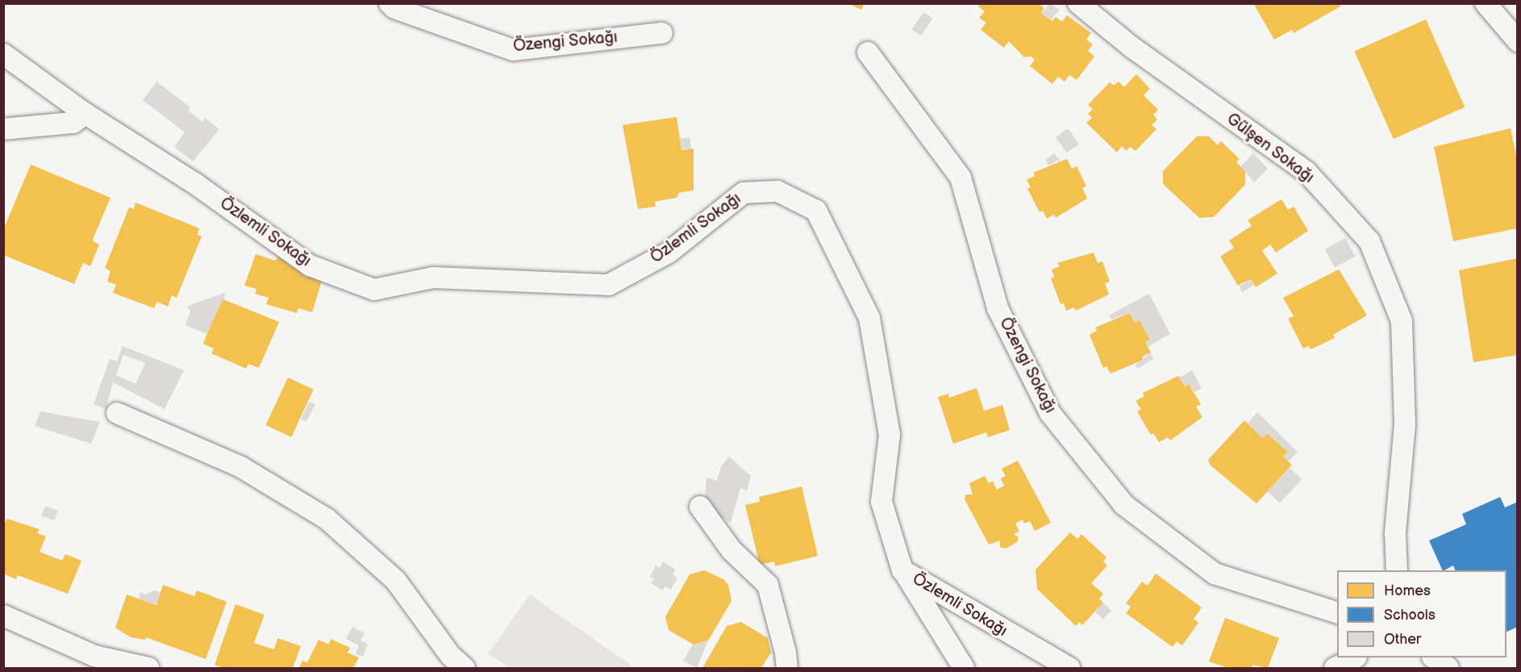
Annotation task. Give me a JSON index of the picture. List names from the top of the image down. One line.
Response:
{"streets":{"street":["Özengi Sokağı","Gülşen Sokağı","Özlemli Sokağı"]},"legend":["Homes","Schools","Other"]}
